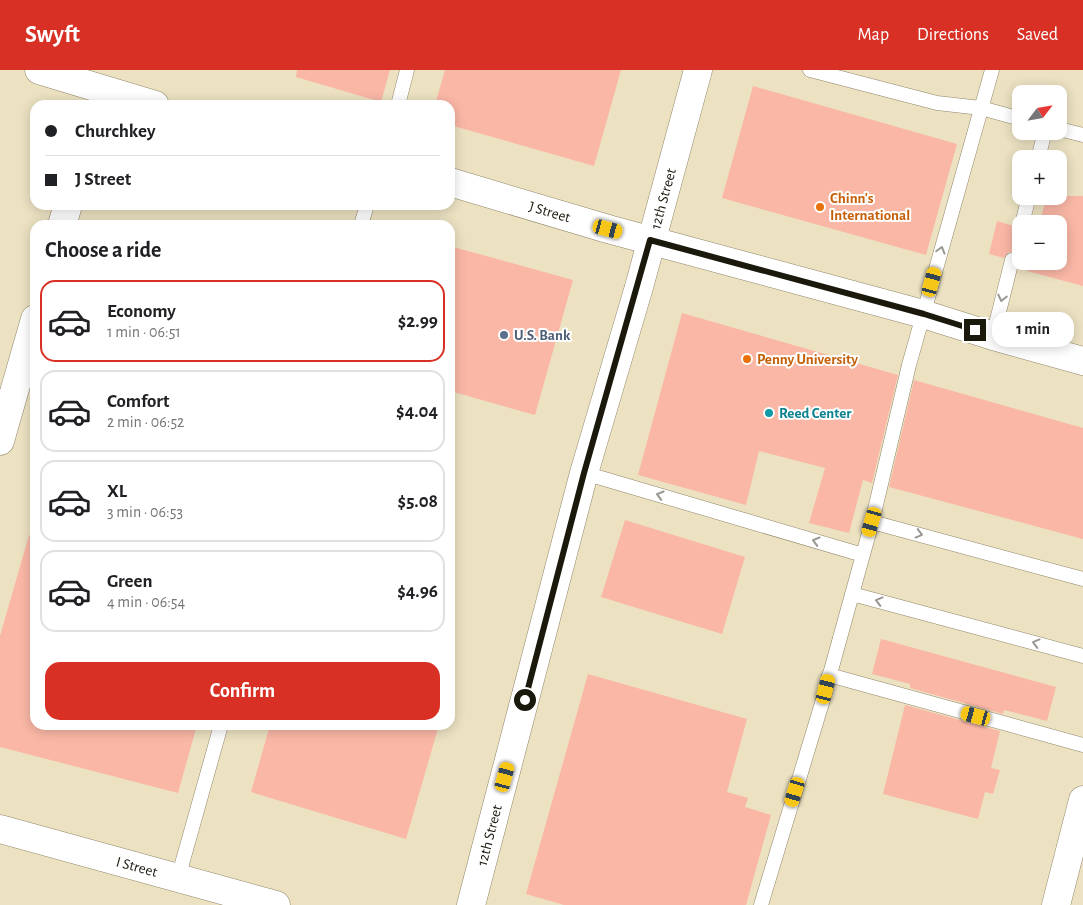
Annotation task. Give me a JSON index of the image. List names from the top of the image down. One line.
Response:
{"streets":{"street":["12th Street","J Street","I Street"]},"crossings":[["12th Street","J Street"]],"places":["Chinn's International","U.S. Bank","Penny University","Reed Center"],"north":"top right","page":{"header":"Swyft","nav":["Map","Directions","Saved"],"map_buttons":["+","−"],"banner":["Churchkey","J Street"],"heading":"Choose a ride","list":[{"name":"Economy","note":"1 min · 06:51","value":"$2.99"},{"name":"Comfort","note":"2 min · 06:52","value":"$4.04"},{"name":"XL","note":"3 min · 06:53","value":"$5.08"},{"name":"Green","note":"4 min · 06:54","value":"$4.96"}],"bubble":"1 min","buttons":"Confirm"}}
